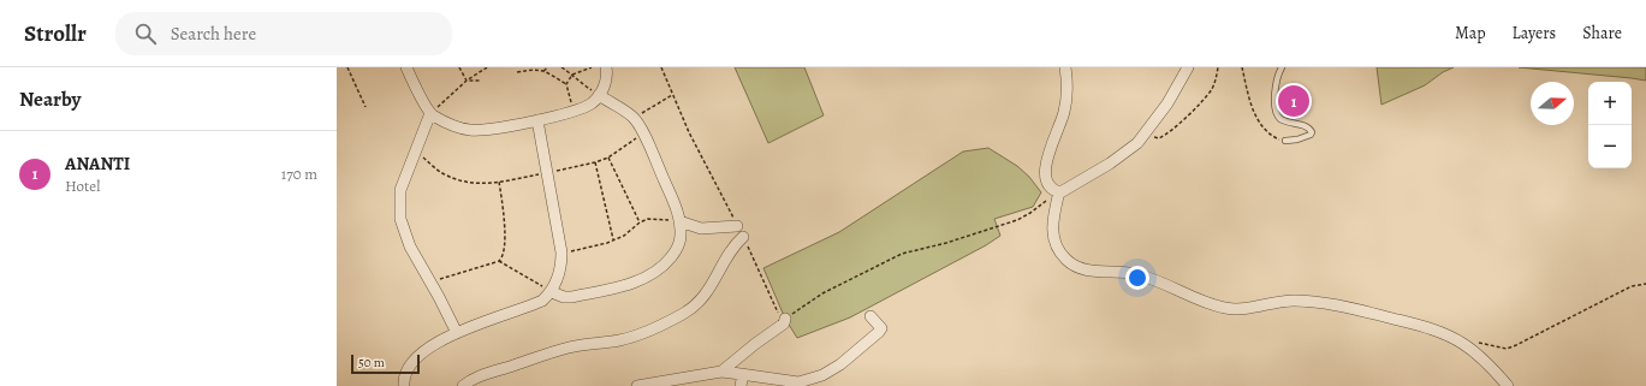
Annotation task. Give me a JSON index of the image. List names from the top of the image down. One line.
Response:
{"scale_bar":"50 m","north":"right","page":{"header":"Strollr","search":"Search here","nav":["Map","Layers","Share"],"heading":"Nearby","map_buttons":["+","−"],"pins":"1","list":[{"mark":"1","name":"ΑΝΑΝΤΙ","note":"Hotel","value":"170 m"}],"scale":"50 m"}}
